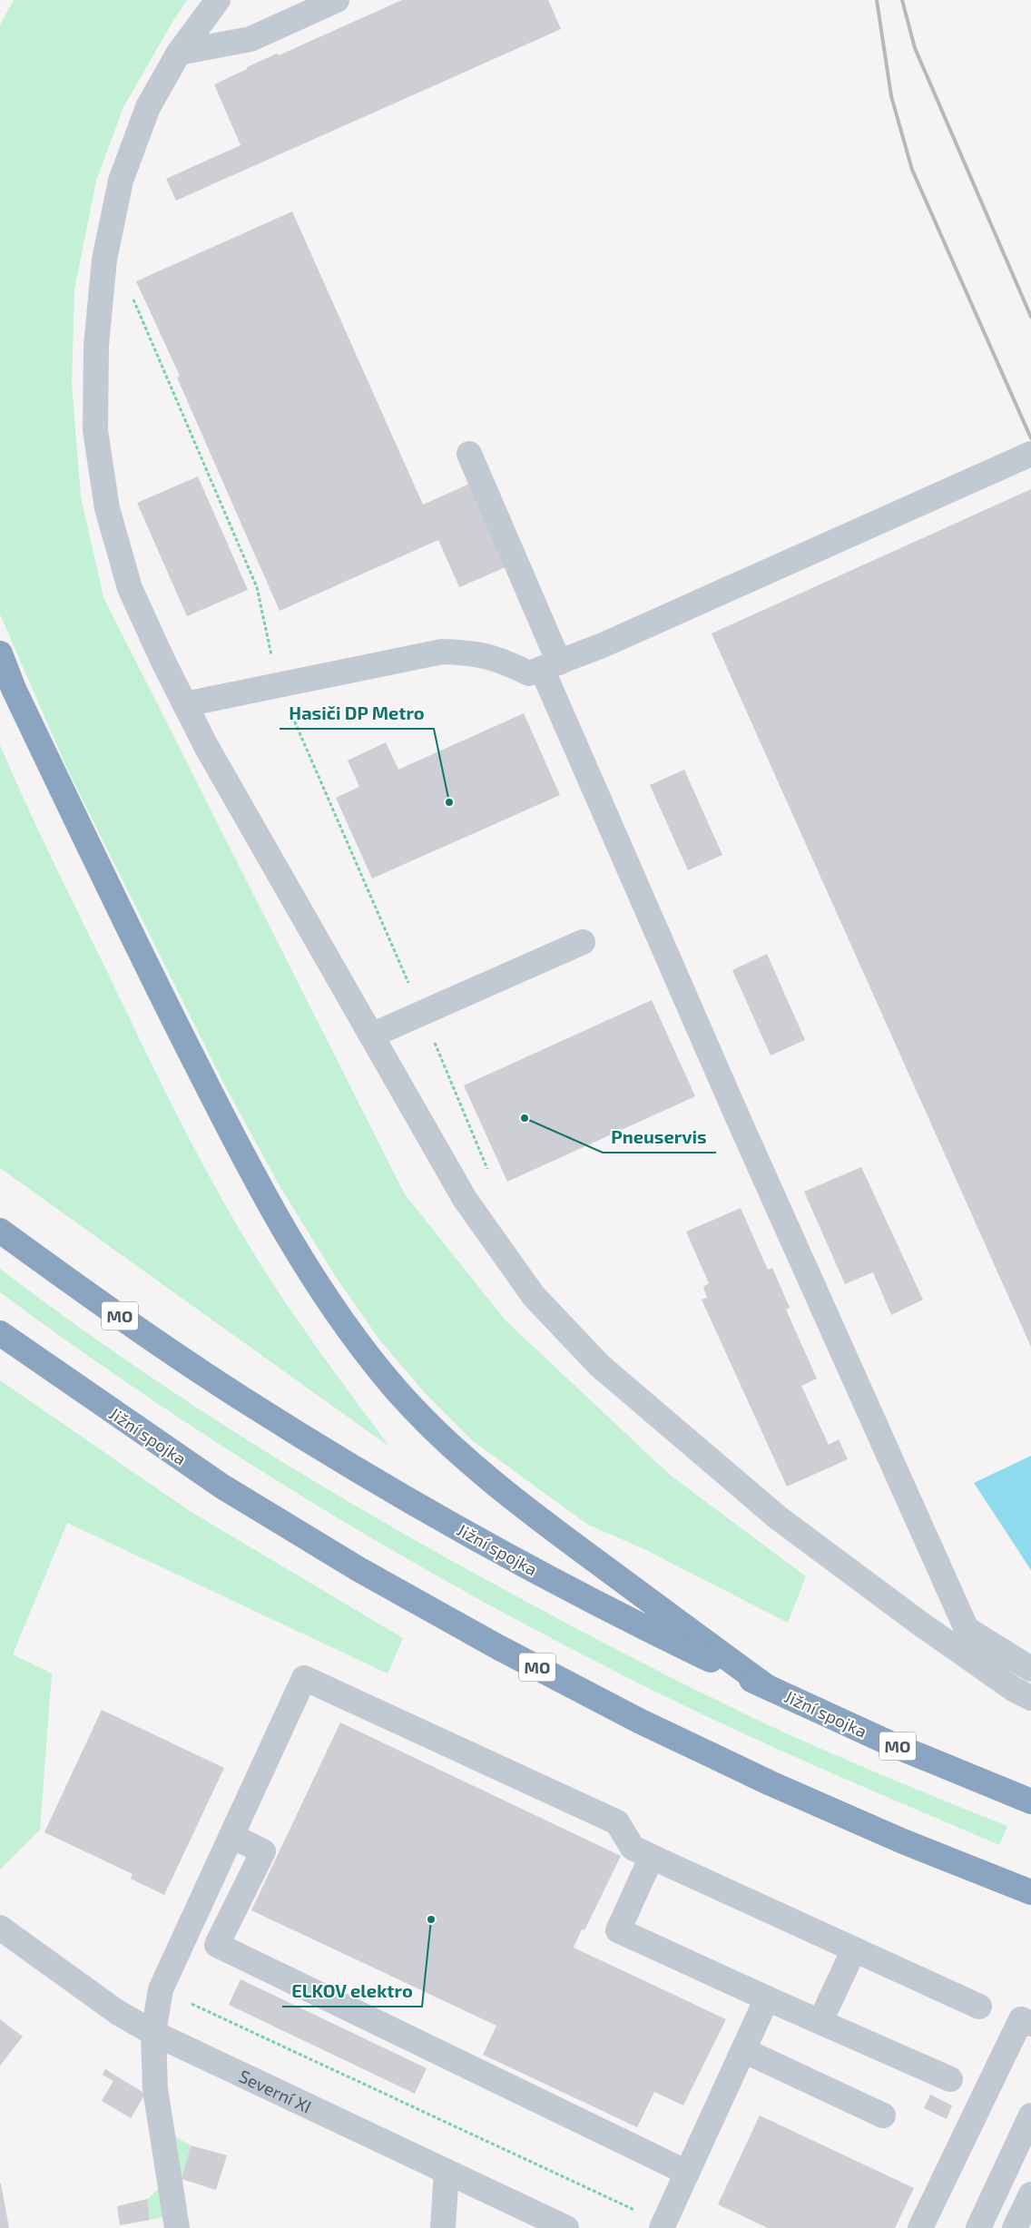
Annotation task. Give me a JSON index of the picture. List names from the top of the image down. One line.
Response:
{"streets":{"highway":["MO","Jižní spojka"],"street":["Severní XI"]},"places":["Hasiči DP Metro","Pneuservis","ELKOV elektro"]}
